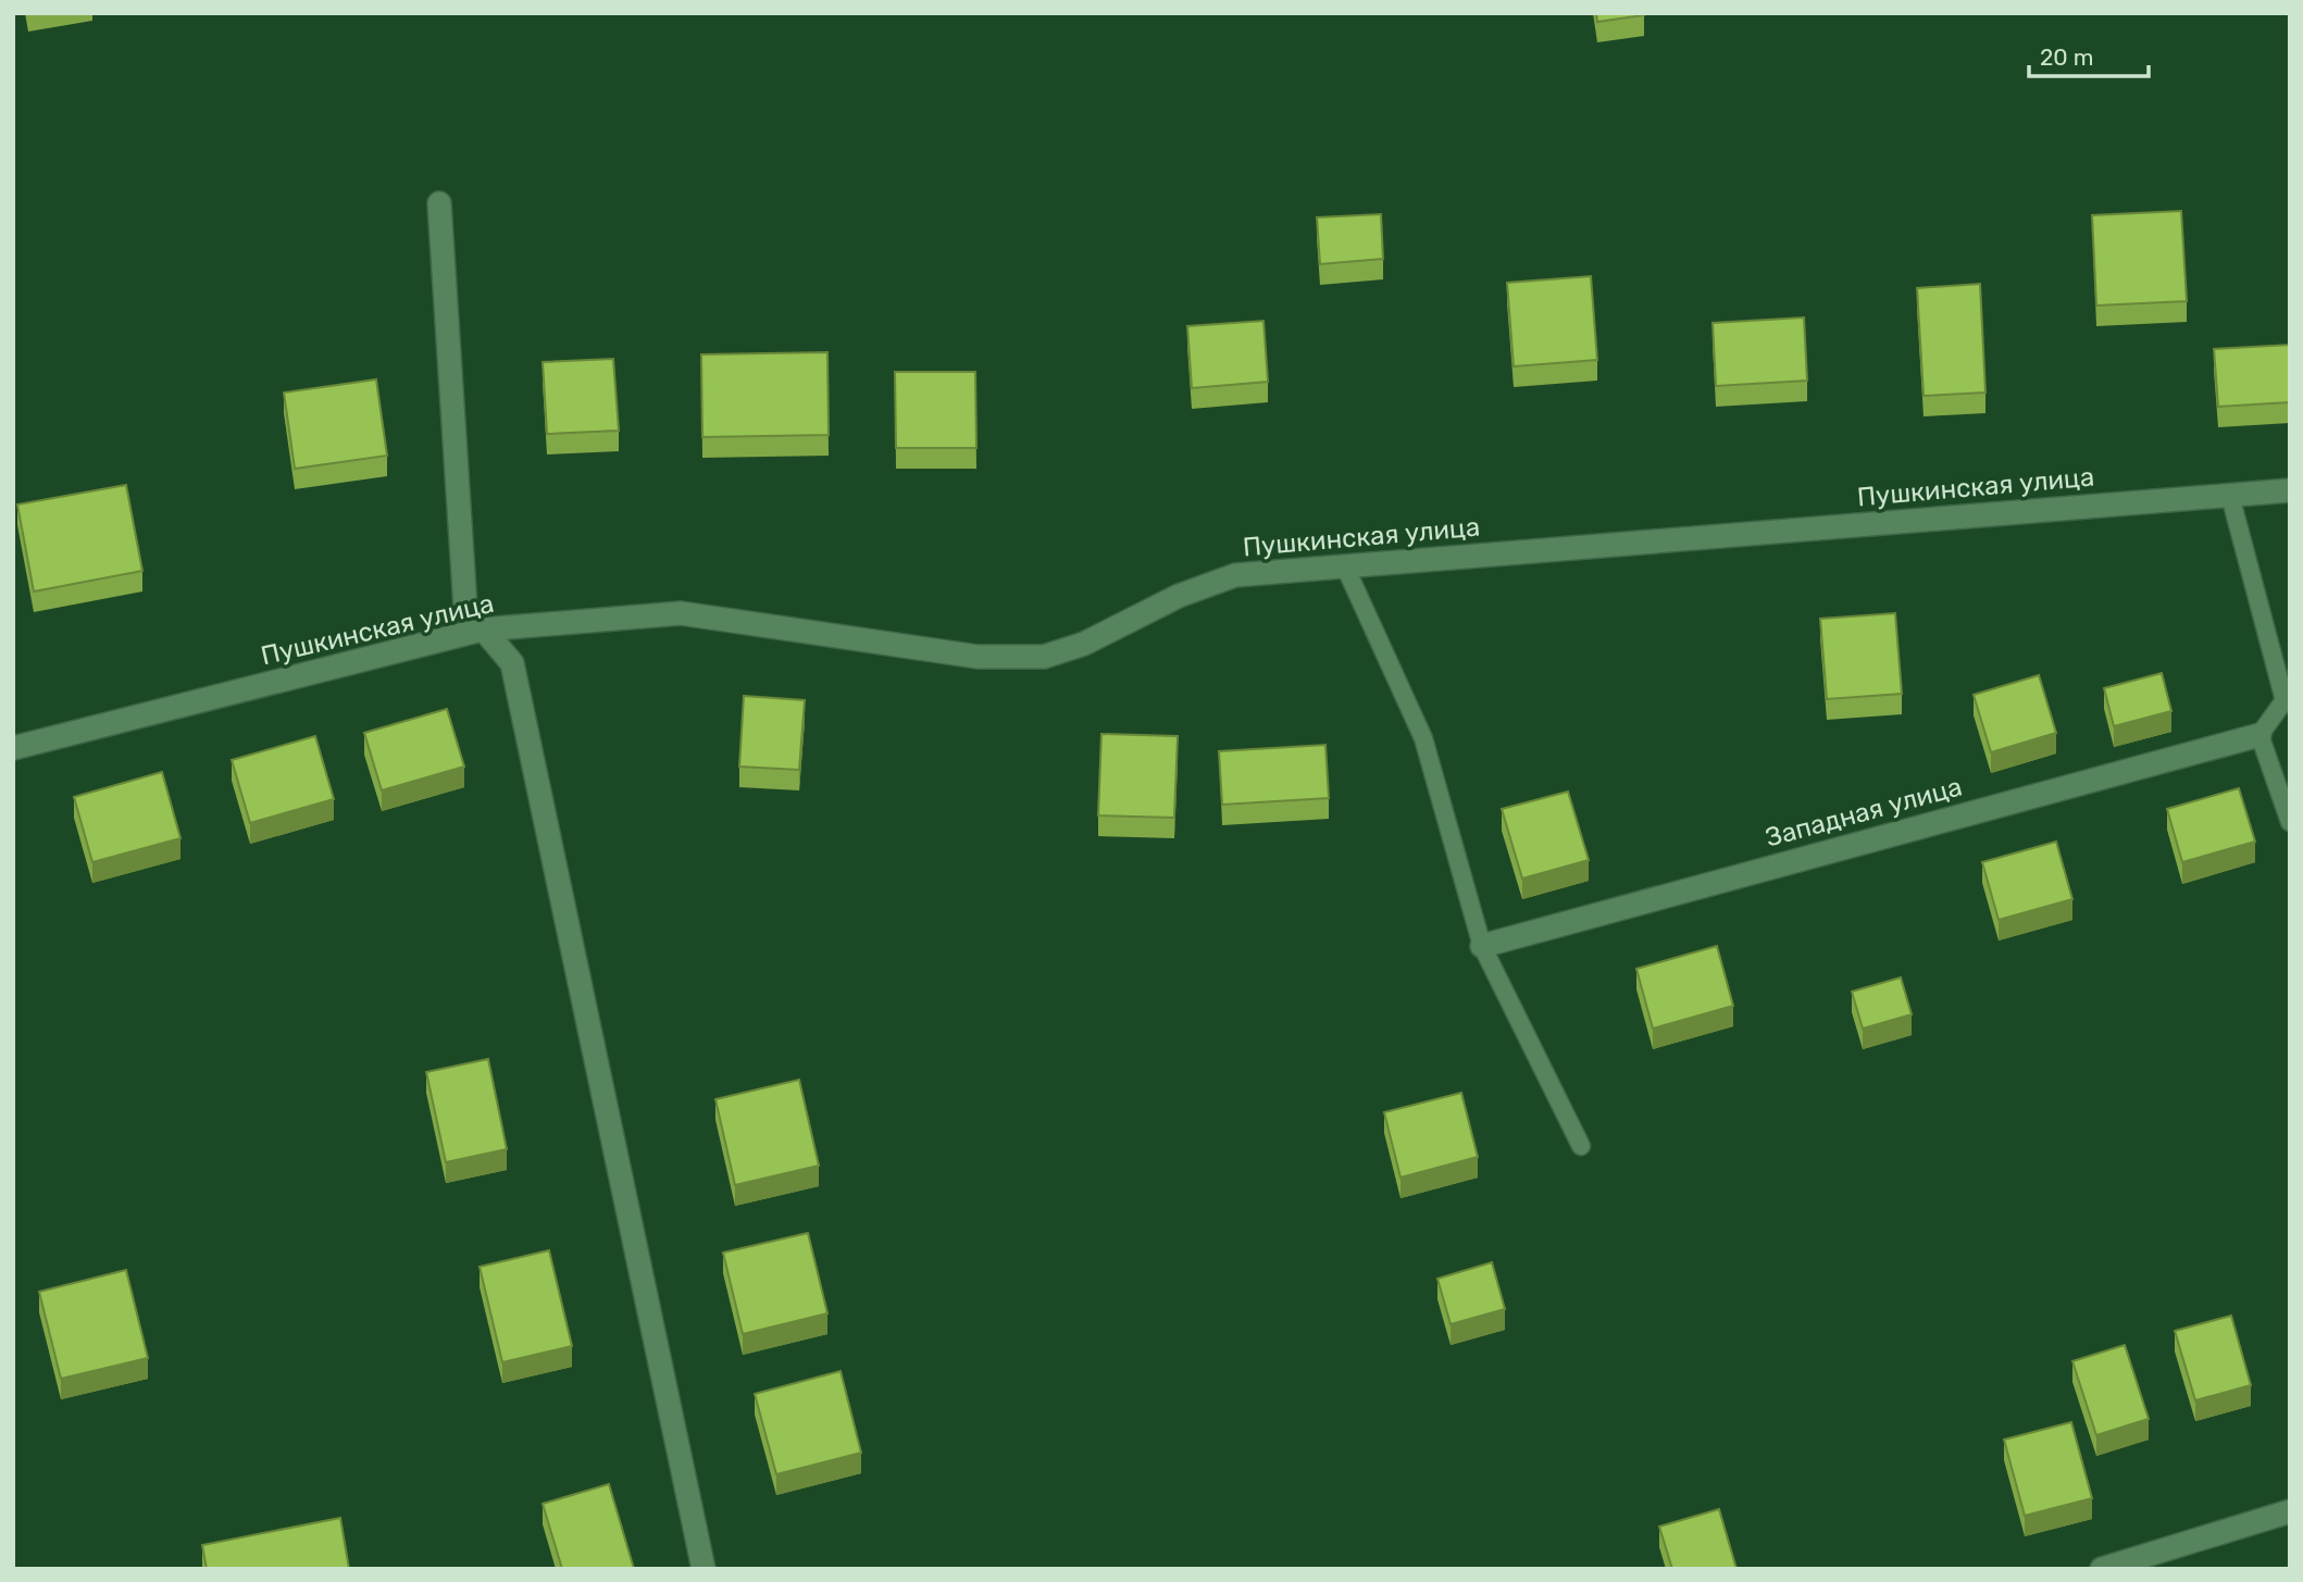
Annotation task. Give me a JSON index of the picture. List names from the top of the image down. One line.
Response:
{"streets":{"street":["Пушкинская улица","Западная улица"]},"scale_bar":"20 m"}
